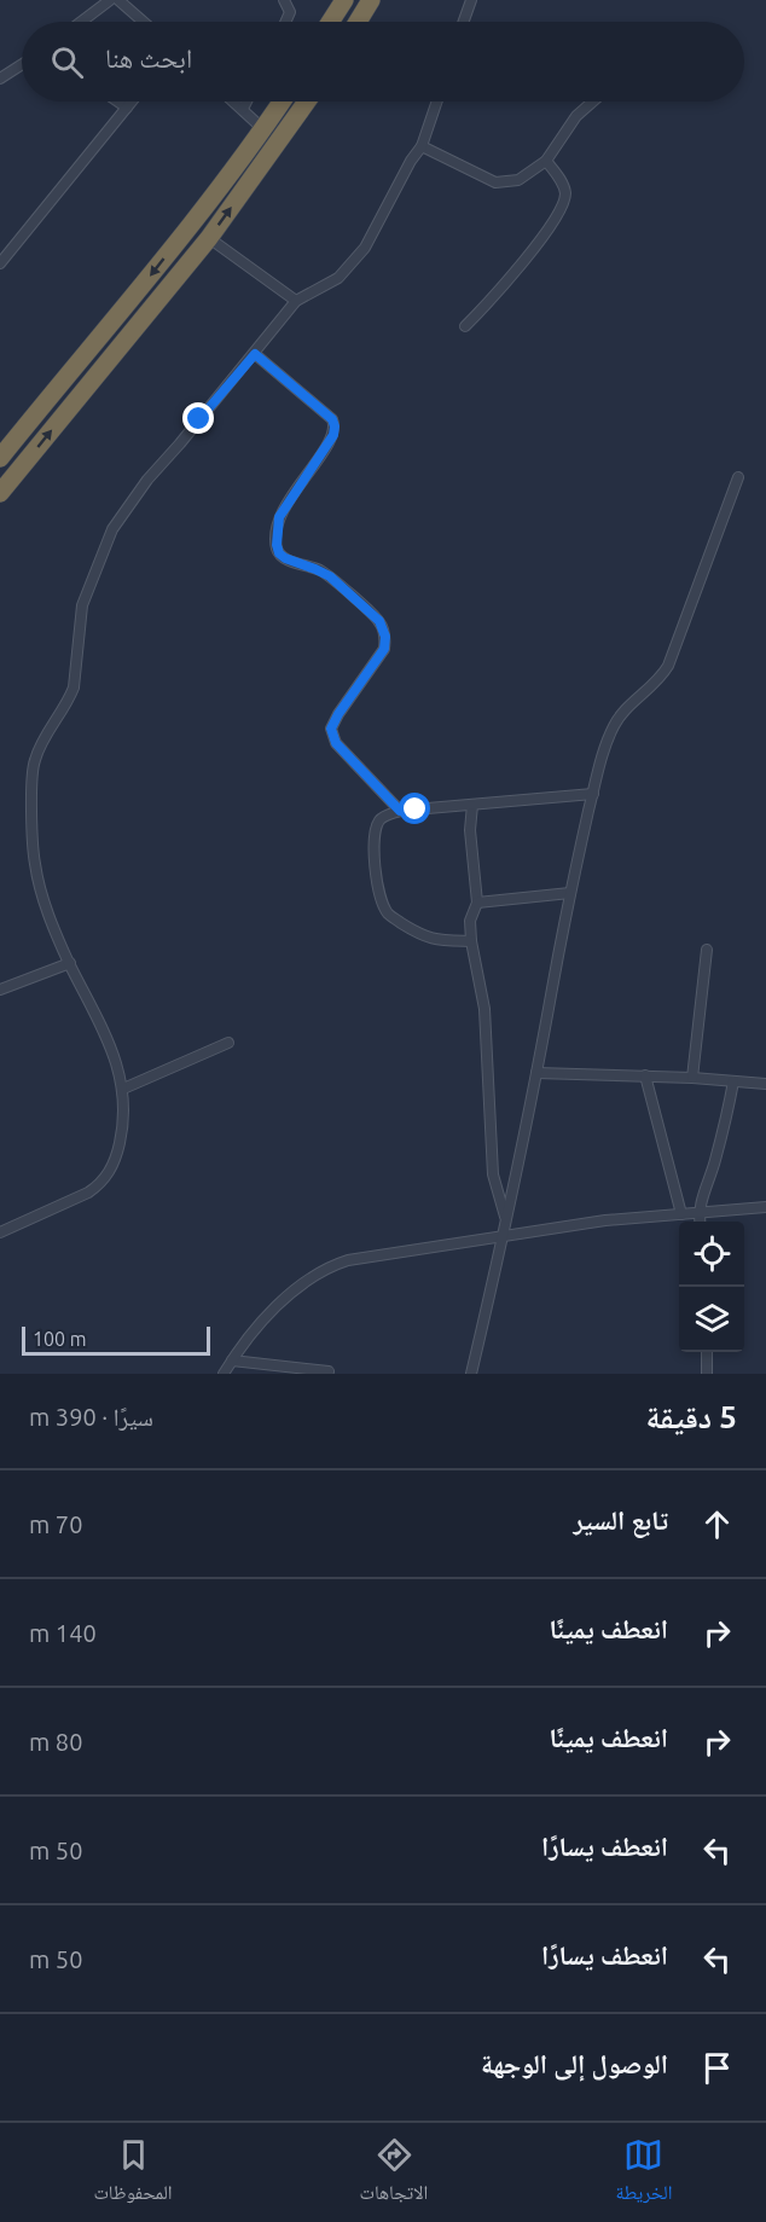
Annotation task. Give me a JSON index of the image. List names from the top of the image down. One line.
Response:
{"scale_bar":"100 m","page":{"search":"ابحث هنا","scale":"100 m","heading":["5 دقيقة","سيرًا · 390 m"],"list":[["تابع السير","70 m"],["انعطف يمينًا","140 m"],["انعطف يمينًا","80 m"],["انعطف يسارًا","50 m"],["انعطف يسارًا","50 m"],"الوصول إلى الوجهة"],"nav":["الخريطة","الاتجاهات","المحفوظات"]}}
